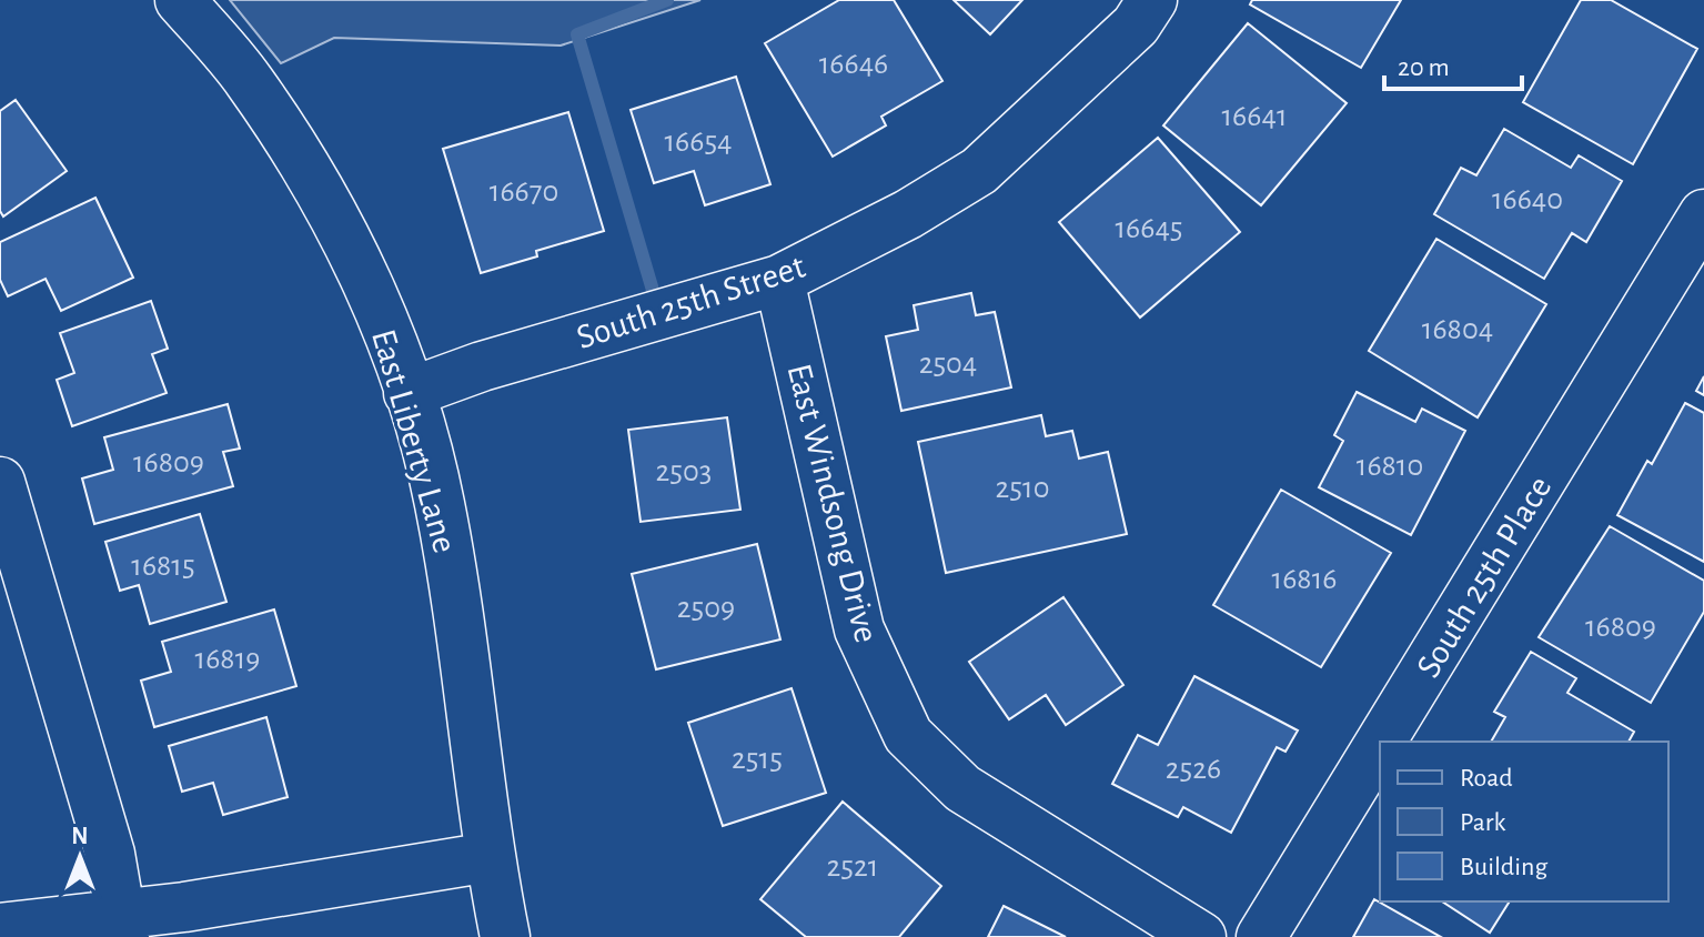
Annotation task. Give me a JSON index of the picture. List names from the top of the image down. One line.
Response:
{"streets":{"street":["South 25th Street","East Liberty Lane","East Windsong Drive","South 25th Place"]},"crossings":[["South 25th Street","East Liberty Lane"],["South 25th Street","East Windsong Drive"]],"house_numbers":["16646","16641","16654","16670","16640","16645","16804","2504","16809","16810","2503","2510","16815","16816","2509","16809","16819","2515","2526","2521"],"legend":["Road","Park","Building"],"scale_bar":"20 m","north":"top"}
